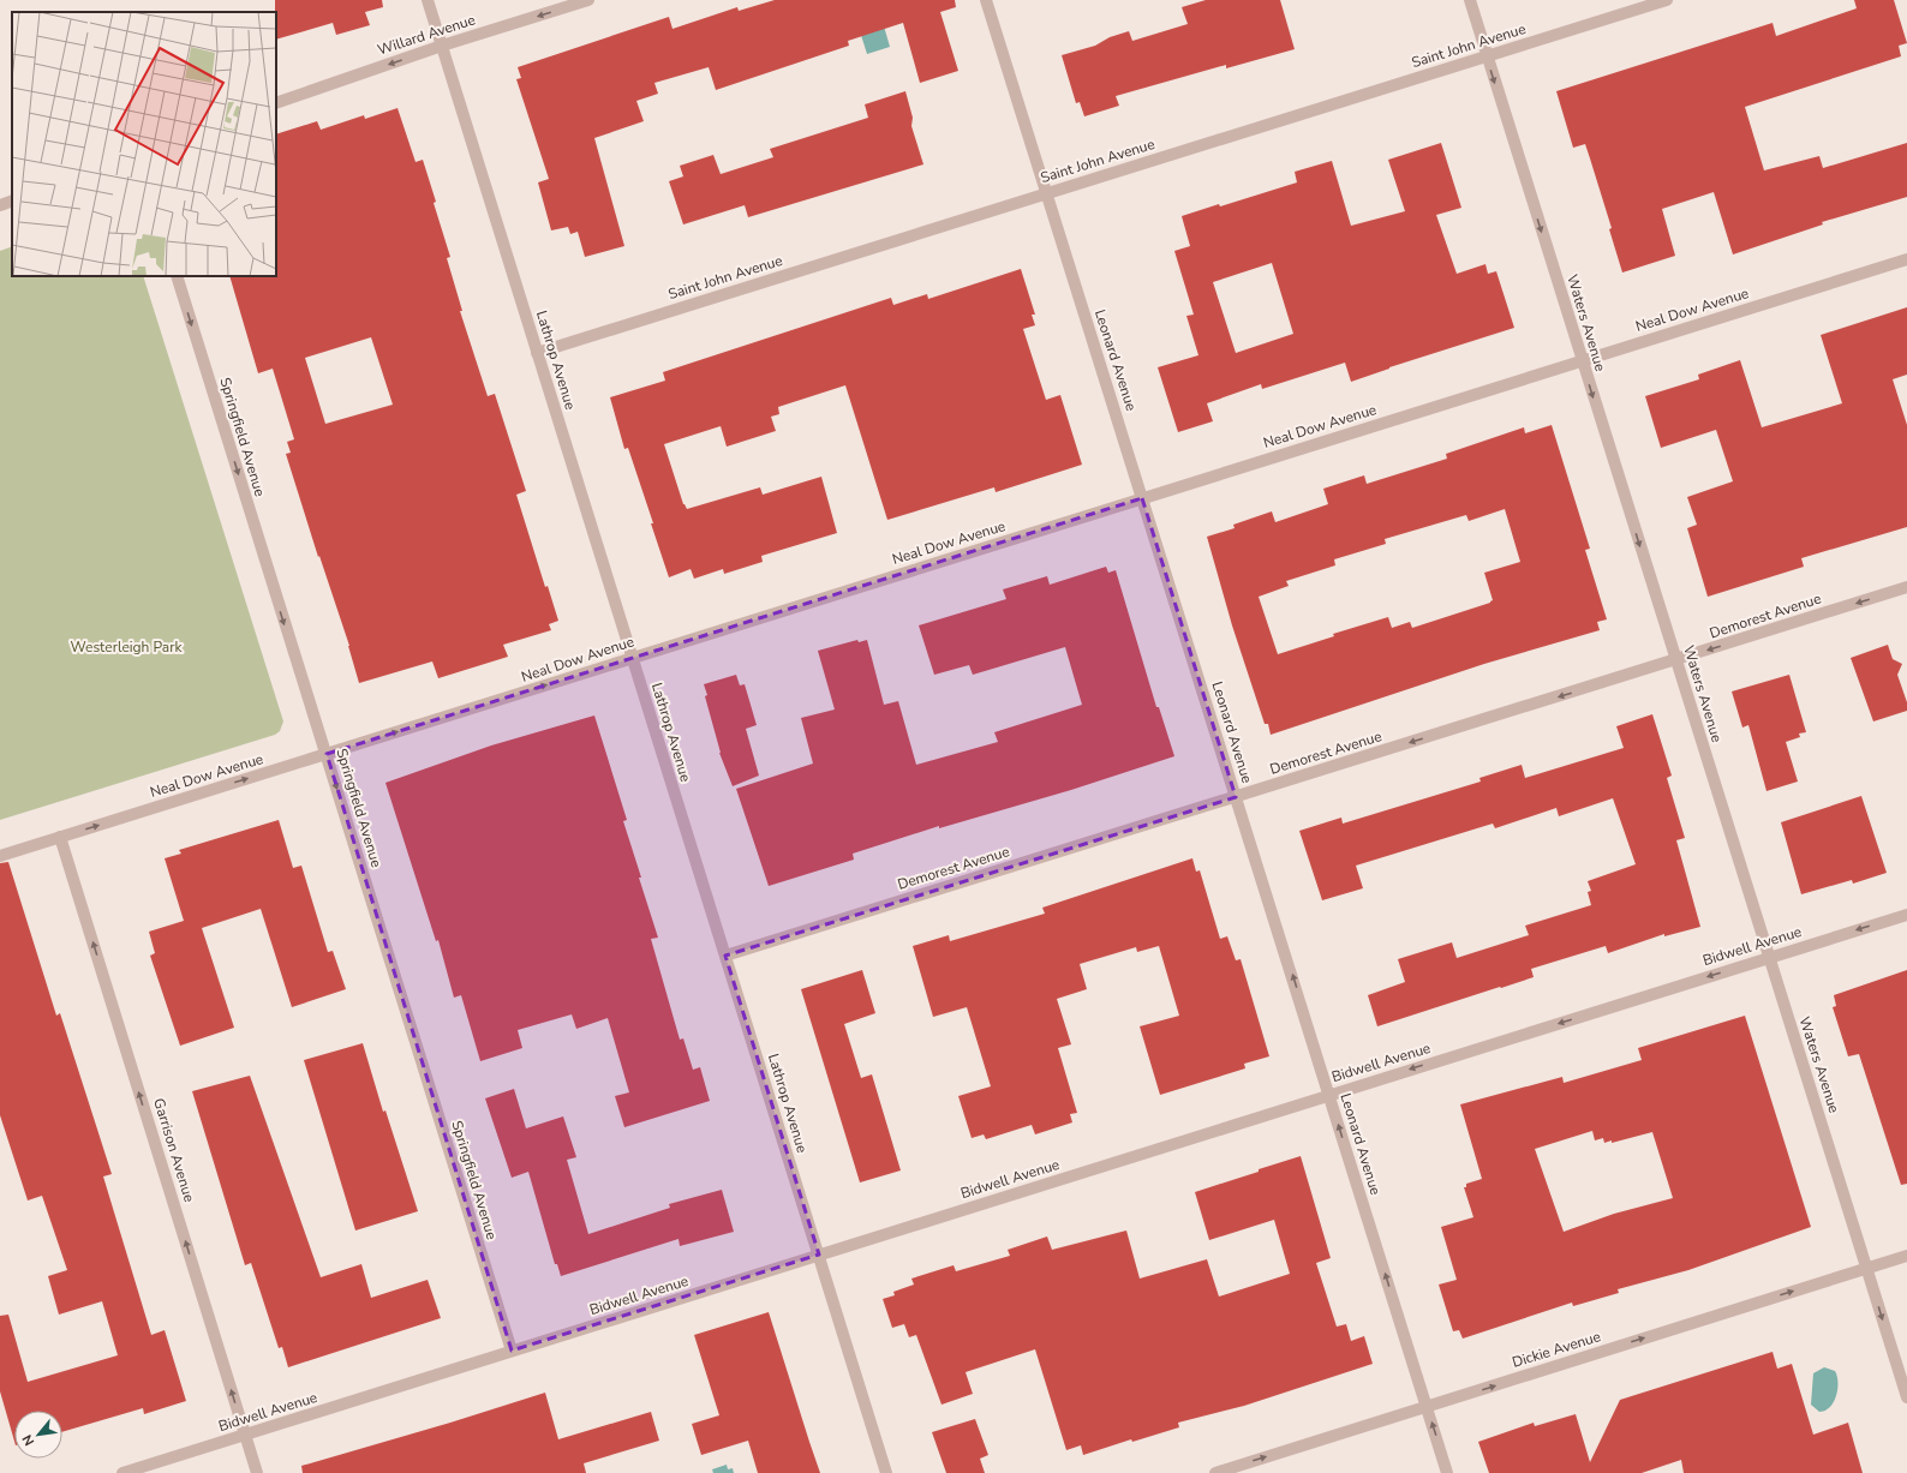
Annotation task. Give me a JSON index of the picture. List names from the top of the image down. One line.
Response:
{"streets":{"street":["Willard Avenue","Saint John Avenue","Neal Dow Avenue","Waters Avenue","Lathrop Avenue","Leonard Avenue","Springfield Avenue","Demorest Avenue","Bidwell Avenue","Garrison Avenue","Dickie Avenue"]},"crossings":[["Willard Avenue","Lathrop Avenue"],["Saint John Avenue","Waters Avenue"],["Saint John Avenue","Lathrop Avenue"],["Saint John Avenue","Leonard Avenue"],["Neal Dow Avenue","Waters Avenue"],["Neal Dow Avenue","Lathrop Avenue"],["Neal Dow Avenue","Leonard Avenue"],["Neal Dow Avenue","Springfield Avenue"],["Neal Dow Avenue","Garrison Avenue"],["Waters Avenue","Demorest Avenue"],["Waters Avenue","Bidwell Avenue"],["Waters Avenue","Dickie Avenue"],["Lathrop Avenue","Demorest Avenue"],["Lathrop Avenue","Bidwell Avenue"],["Leonard Avenue","Demorest Avenue"],["Leonard Avenue","Bidwell Avenue"],["Leonard Avenue","Dickie Avenue"],["Springfield Avenue","Bidwell Avenue"],["Bidwell Avenue","Garrison Avenue"]],"one_way":["Willard Avenue","Waters Avenue","Leonard Avenue","Springfield Avenue","Demorest Avenue","Garrison Avenue","Dickie Avenue"],"parks":["Westerleigh Park"],"north":"bottom left"}
